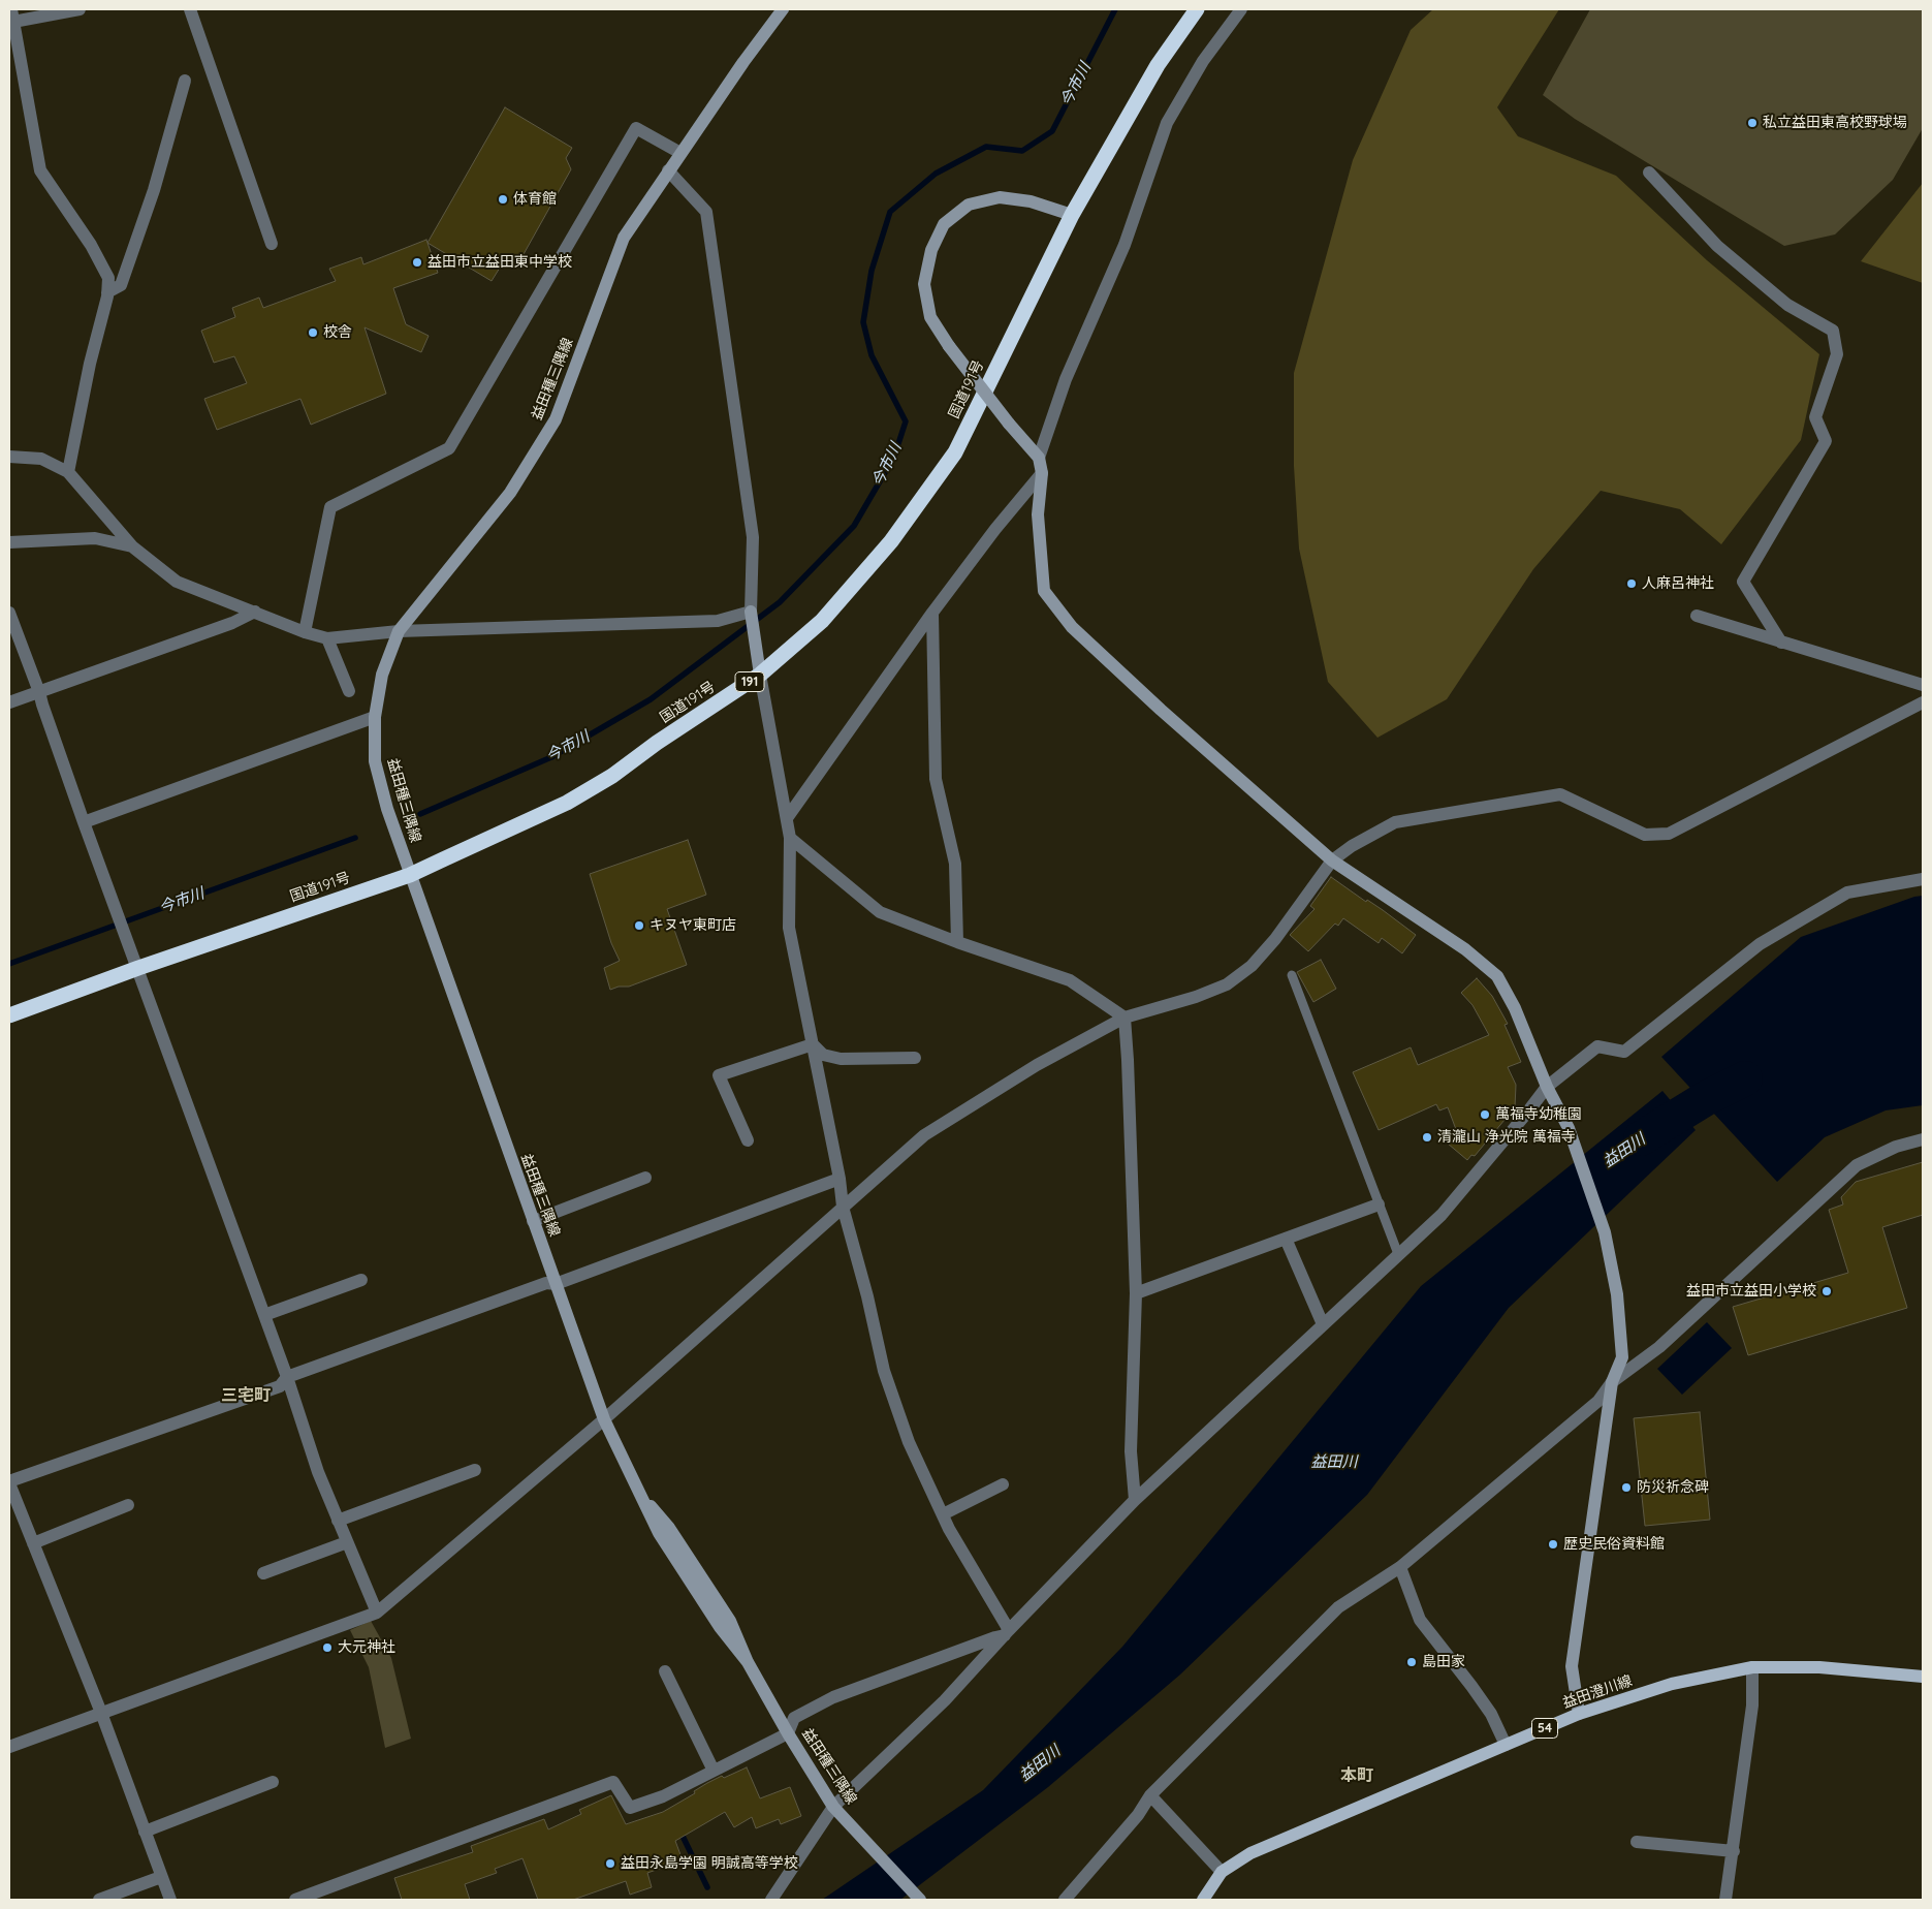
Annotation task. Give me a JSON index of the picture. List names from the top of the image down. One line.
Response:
{"streets":{"highway":["国道191号","191"],"main road":["益田種三隅線","益田澄川線","54"]},"crossings":[["益田種三隅線","国道191号"]],"districts":["三宅町","本町"],"water":["今市川","益田川"],"places":["私立益田東高校野球場","体育館","益田市立益田東中学校","校舎","人麻呂神社","キヌヤ東町店","萬福寺幼稚園","清瀧山 浄光院 萬福寺","益田市立益田小学校","防災祈念碑","歴史民俗資料館","大元神社","島田家","益田永島学園 明誠高等学校"]}
